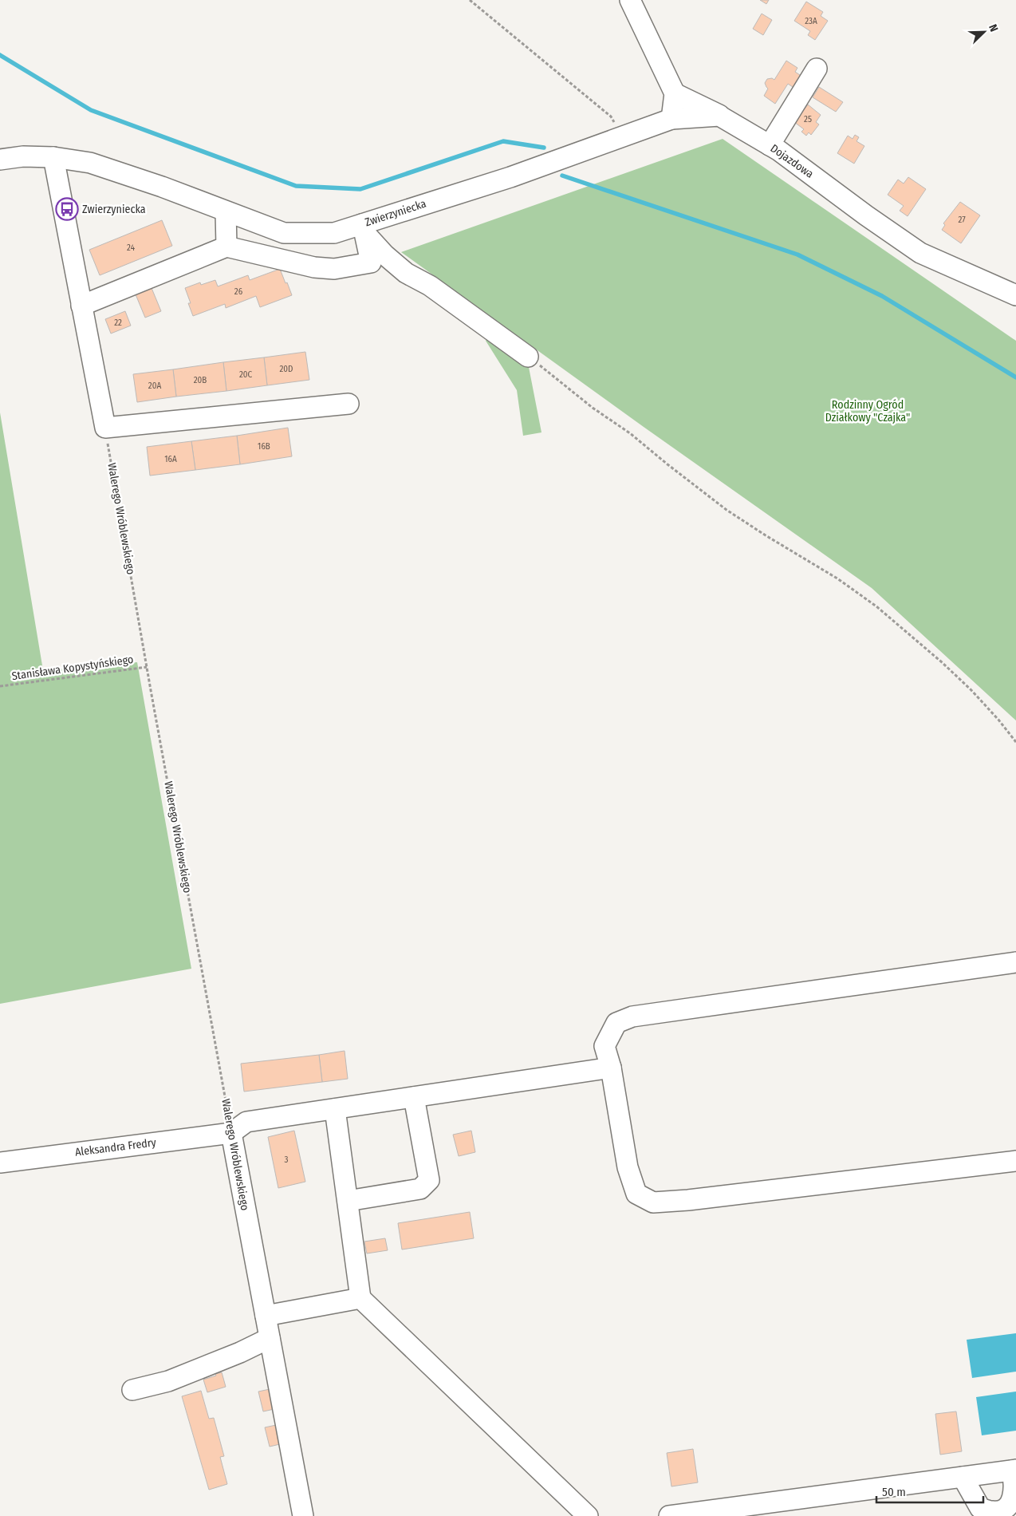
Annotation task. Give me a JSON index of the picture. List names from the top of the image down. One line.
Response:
{"streets":{"street":["Dojazdowa","Zwierzyniecka","Walerego Wróblewskiego","Aleksandra Fredry"],"path":["Stanisława Kopystyńskiego"]},"crossings":[["Walerego Wróblewskiego","Stanisława Kopystyńskiego"],["Walerego Wróblewskiego","Aleksandra Fredry"]],"parks":["Rodzinny Ogród Działkowy \"Czajka\""],"places":{"bus stop":["Zwierzyniecka"]},"house_numbers":["23A","25","27","24","26","22","20D","20C","20B","20A","16B","16A","3"],"scale_bar":"50 m","north":"top right"}
